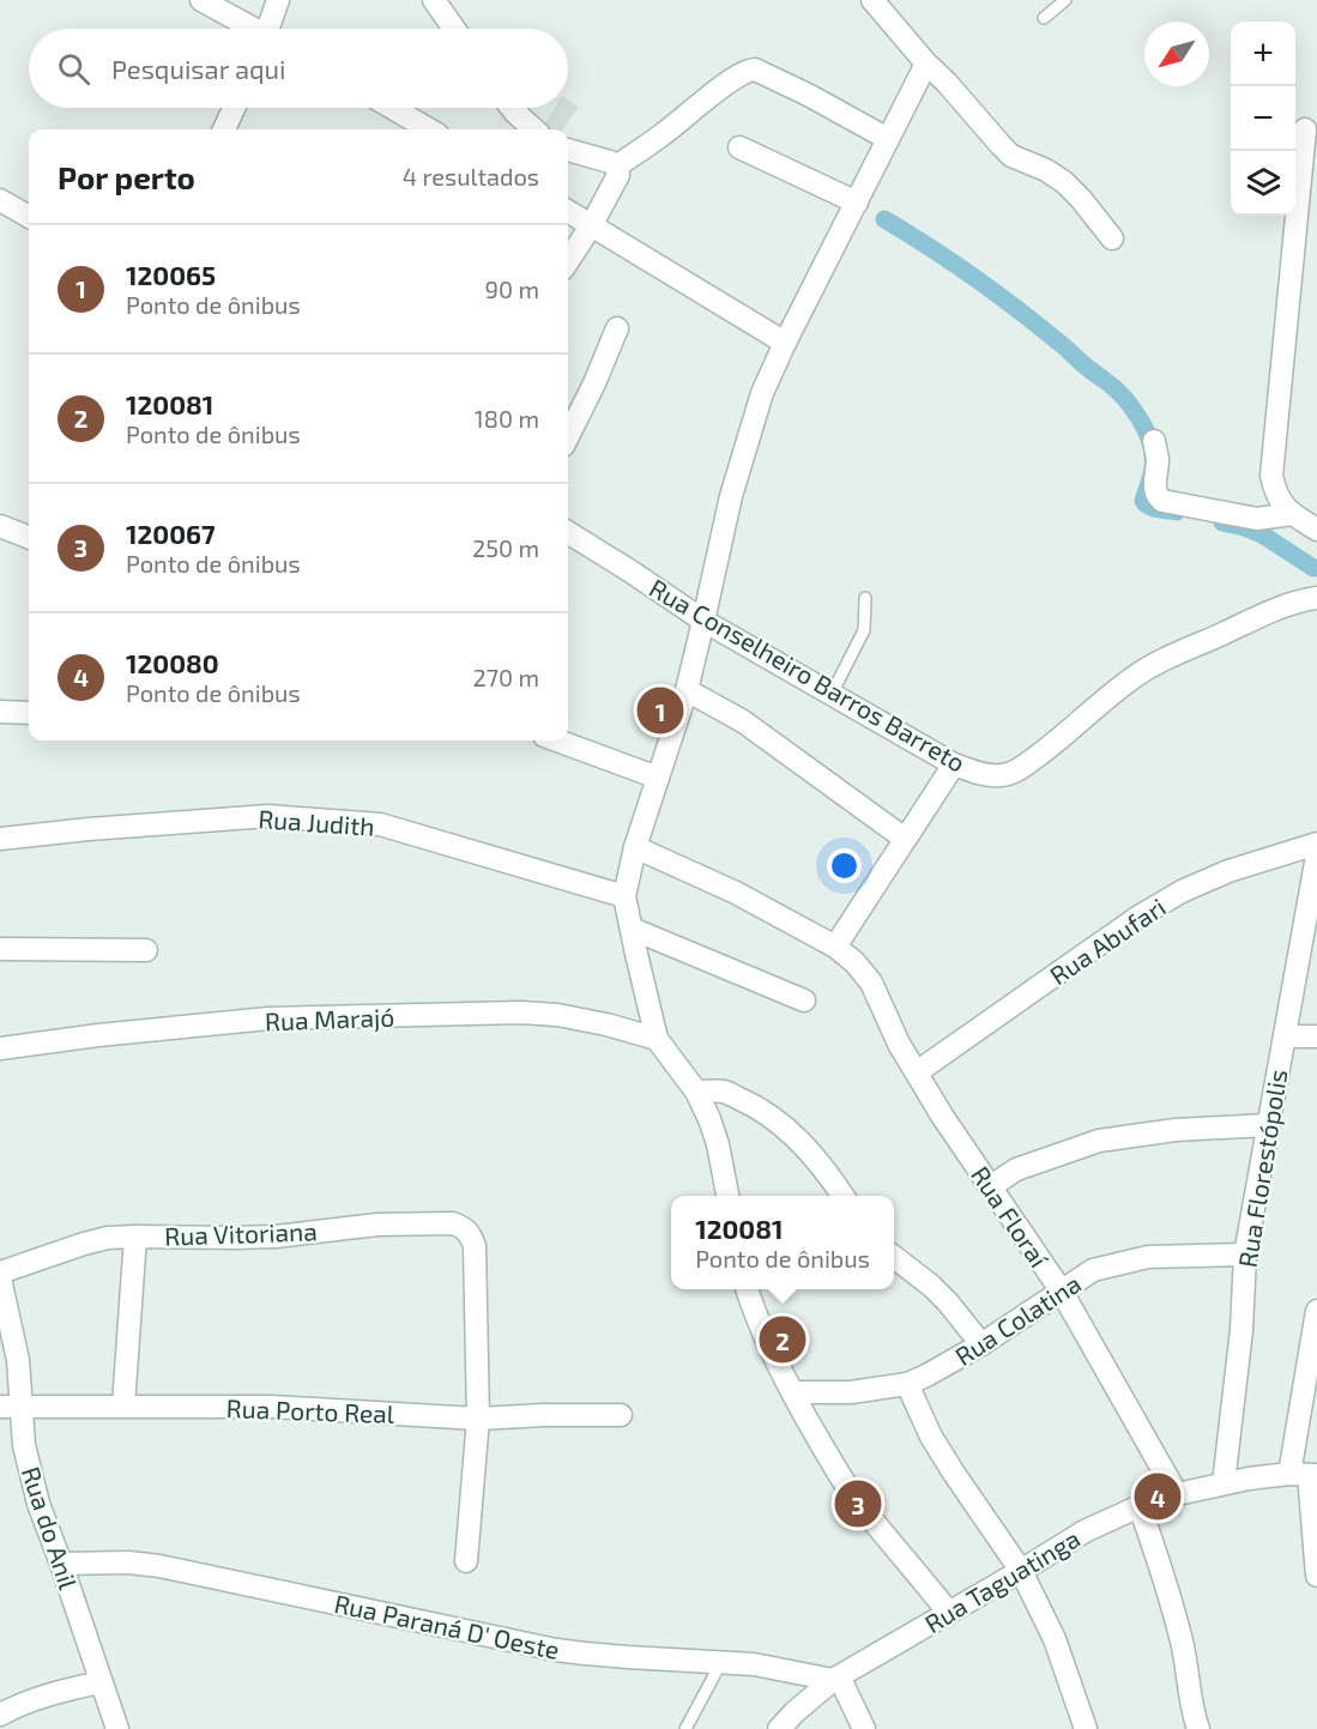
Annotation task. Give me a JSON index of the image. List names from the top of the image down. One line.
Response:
{"streets":{"street":["Rua Conselheiro Barros Barreto","Rua Judith","Rua Abufari","Rua Marajó","Rua Florestópolis","Rua Floraí","Rua Vitoriana","Rua Colatina","Rua Porto Real","Rua do Anil","Rua Taguatinga","Rua Paraná D' Oeste"]},"crossings":[["Rua Abufari","Rua Floraí"],["Rua Florestópolis","Rua Colatina"],["Rua Florestópolis","Rua Taguatinga"],["Rua Floraí","Rua Colatina"],["Rua Floraí","Rua Taguatinga"],["Rua Vitoriana","Rua Porto Real"],["Rua Porto Real","Rua do Anil"],["Rua do Anil","Rua Paraná D' Oeste"],["Rua Taguatinga","Rua Paraná D' Oeste"]],"north":"bottom left","page":{"map_buttons":["+","−"],"search":"Pesquisar aqui","heading":["Por perto","4 resultados"],"list":[{"mark":"1","name":"120065","note":"Ponto de ônibus","value":"90 m"},{"mark":"2","name":"120081","note":"Ponto de ônibus","value":"180 m"},{"mark":"3","name":"120067","note":"Ponto de ônibus","value":"250 m"},{"mark":"4","name":"120080","note":"Ponto de ônibus","value":"270 m"}],"pins":["1","2","4","3"],"popup":["120081","Ponto de ônibus"]}}
